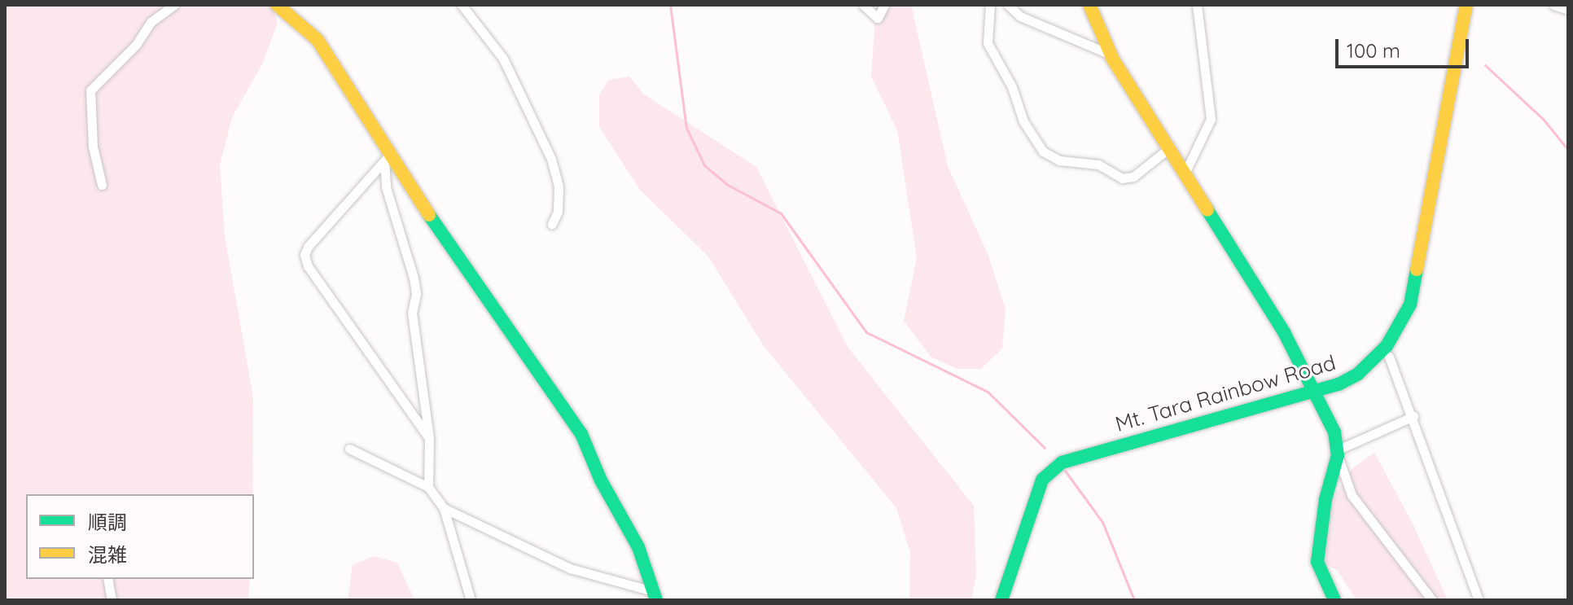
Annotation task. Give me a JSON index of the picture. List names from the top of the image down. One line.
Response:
{"streets":{"street":["Mt. Tara Rainbow Road"]},"legend":["順調","混雑"],"scale_bar":"100 m"}
